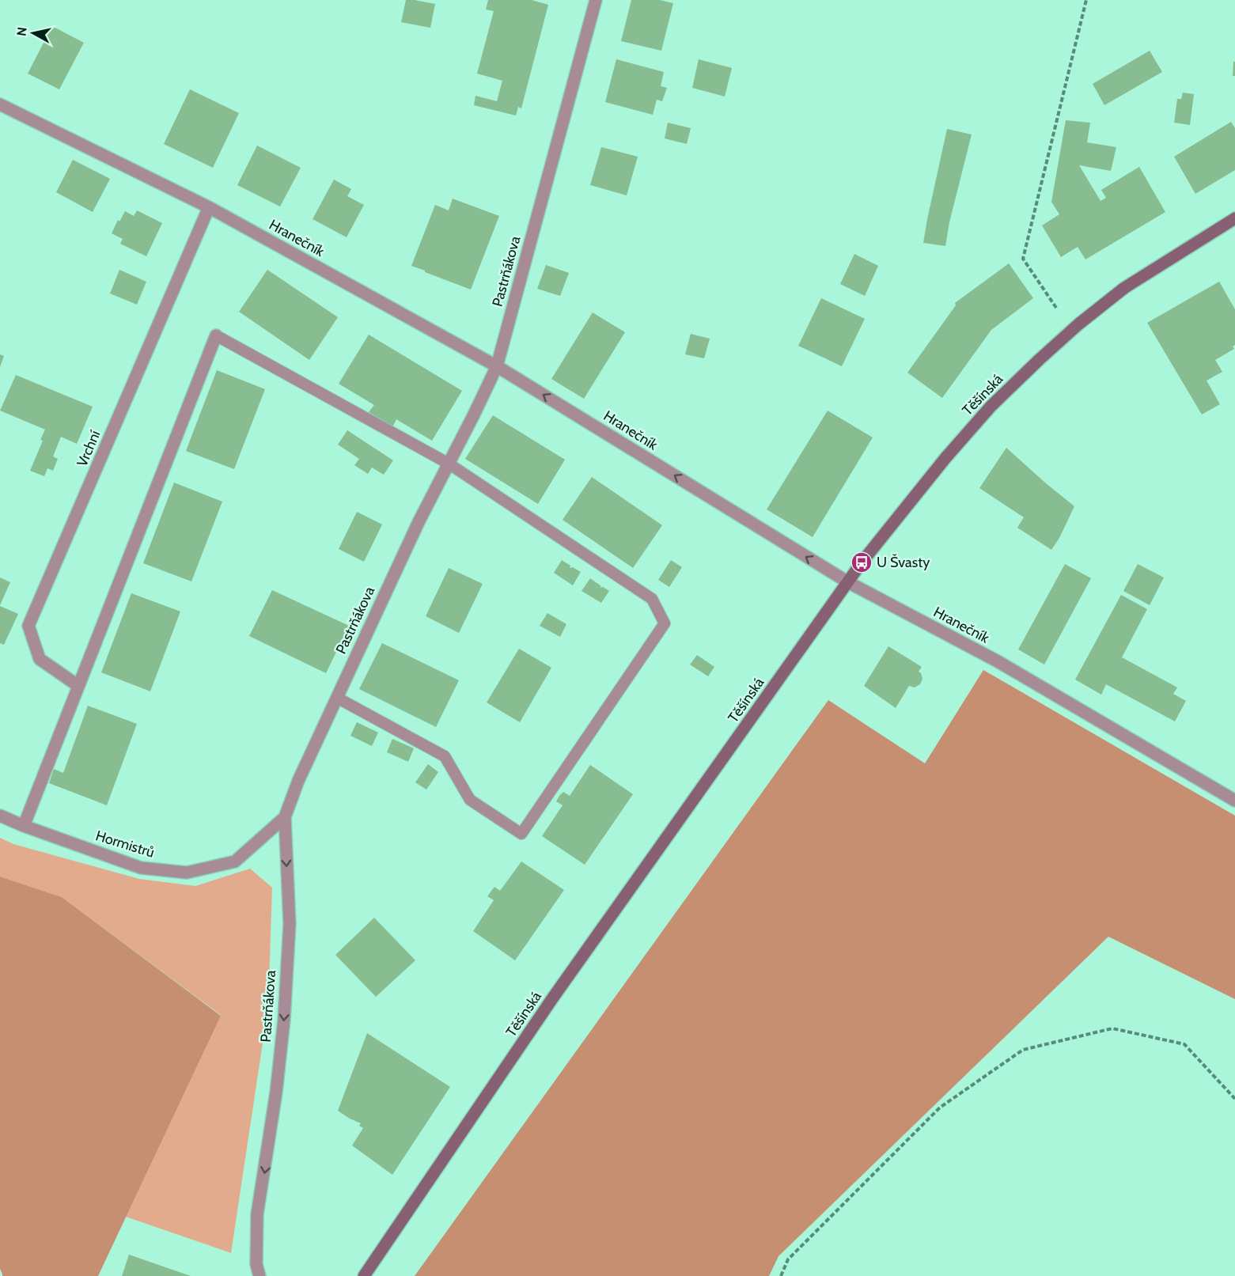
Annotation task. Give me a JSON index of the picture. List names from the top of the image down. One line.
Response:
{"streets":{"main road":["Těšínská"],"street":["Hranečník","Pastrňákova","Vrchní","Hormistrů"]},"crossings":[["Hranečník","Pastrňákova"],["Hranečník","Těšínská"],["Hranečník","Vrchní"],["Pastrňákova","Hormistrů"]],"places":{"bus stop":["U Švasty"]},"north":"left"}
